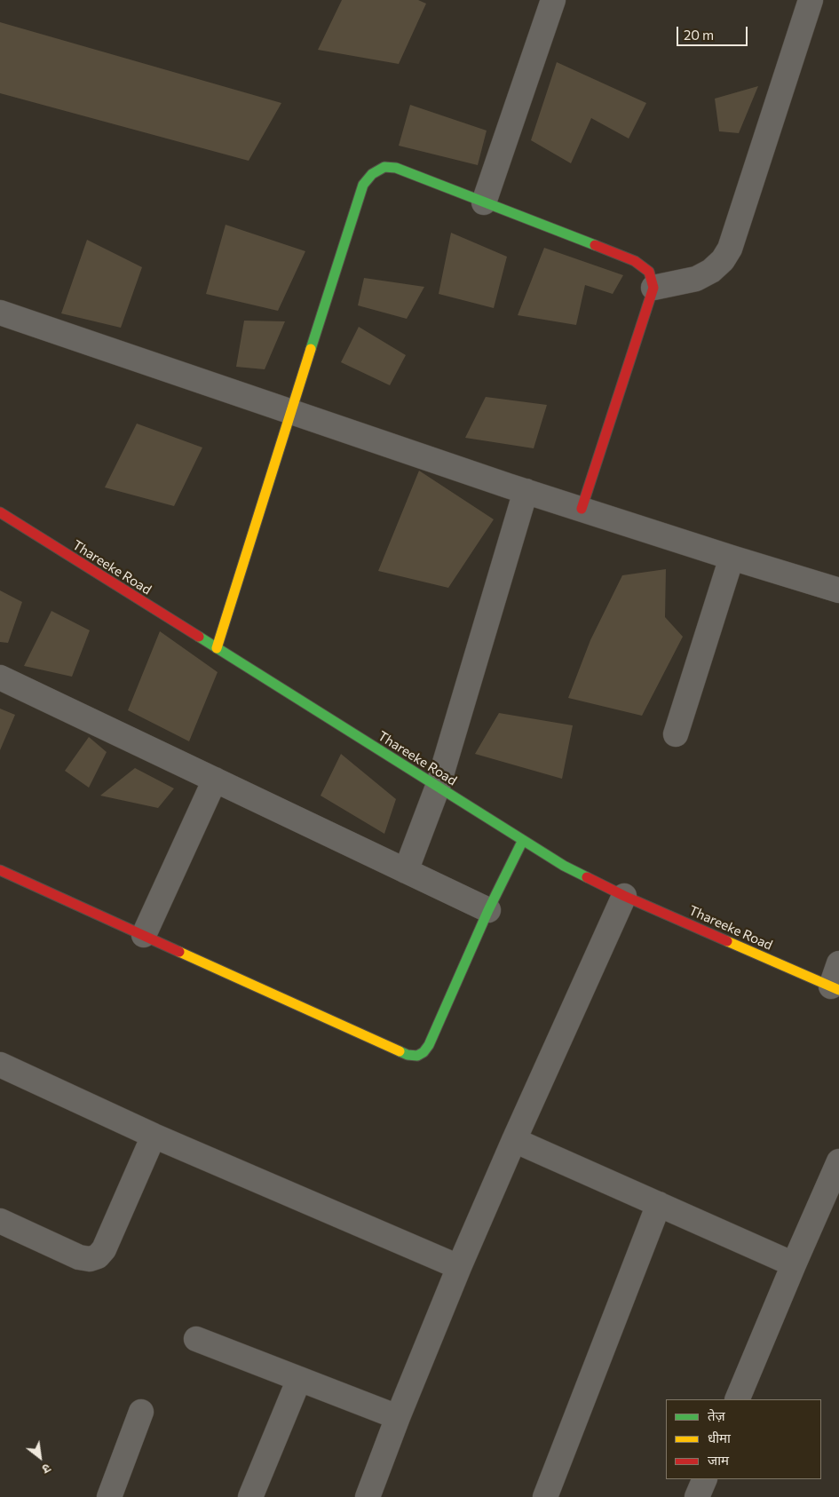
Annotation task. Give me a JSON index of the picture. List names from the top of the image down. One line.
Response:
{"streets":{"street":["Thareeke Road"]},"legend":["तेज़","धीमा","जाम"],"scale_bar":"20 m","north":"bottom right"}
